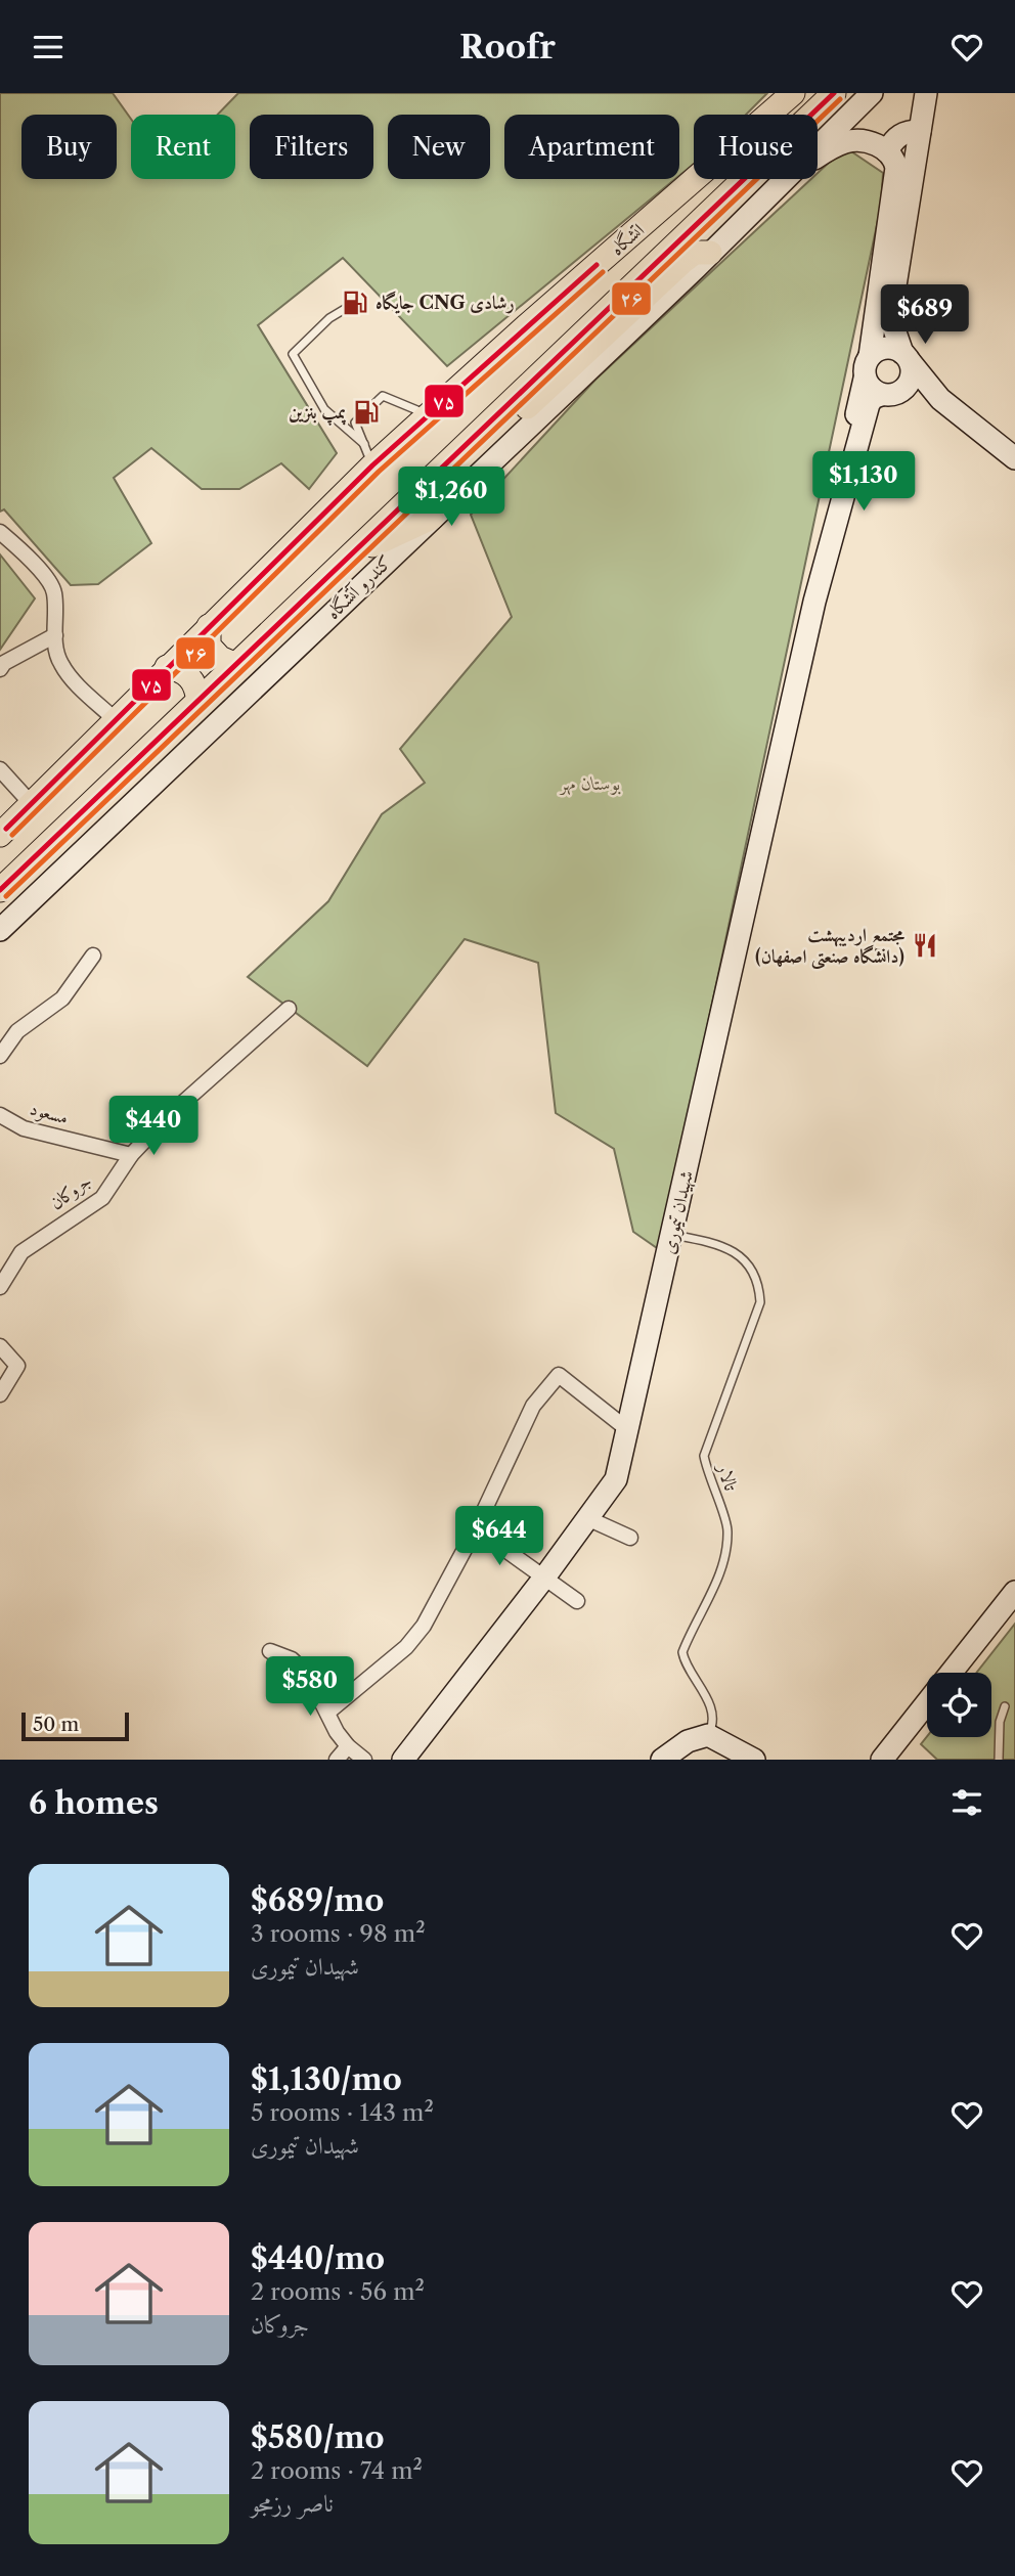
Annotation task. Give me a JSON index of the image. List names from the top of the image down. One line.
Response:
{"streets":{"main road":["اتشگاه","کندرو آتشگاه","شهیدان تیموری"],"street":["مسعود","جروکان"],"lane":["تالار"]},"crossings":[["مسعود","جروکان"],["شهیدان تیموری","تالار"]],"parks":["بوستان مهر"],"places":{"fuel station":["جایگاه CNG رشادی","پمپ بنزین"],"restaurant":["مجتمع اردیبهشت (دانشگاه صنعتی اصفهان)"]},"lines":["transit line ۷۵","transit line ۲۶"],"scale_bar":"50 m","page":{"header":"Roofr","chip":["Buy","Rent","Filters","New","Apartment","House"],"price":["$689","$1,130","$1,260","$440","$644","$580"],"scale":"50 m","heading":"6 homes","list":[{"name":"$689/mo","note":"3 rooms · 98 m² · شهیدان تیموری"},{"name":"$1,130/mo","note":"5 rooms · 143 m² · شهیدان تیموری"},{"name":"$440/mo","note":"2 rooms · 56 m² · جروکان"},{"name":"$580/mo","note":"2 rooms · 74 m² · ناصر رزمجو"}]}}
